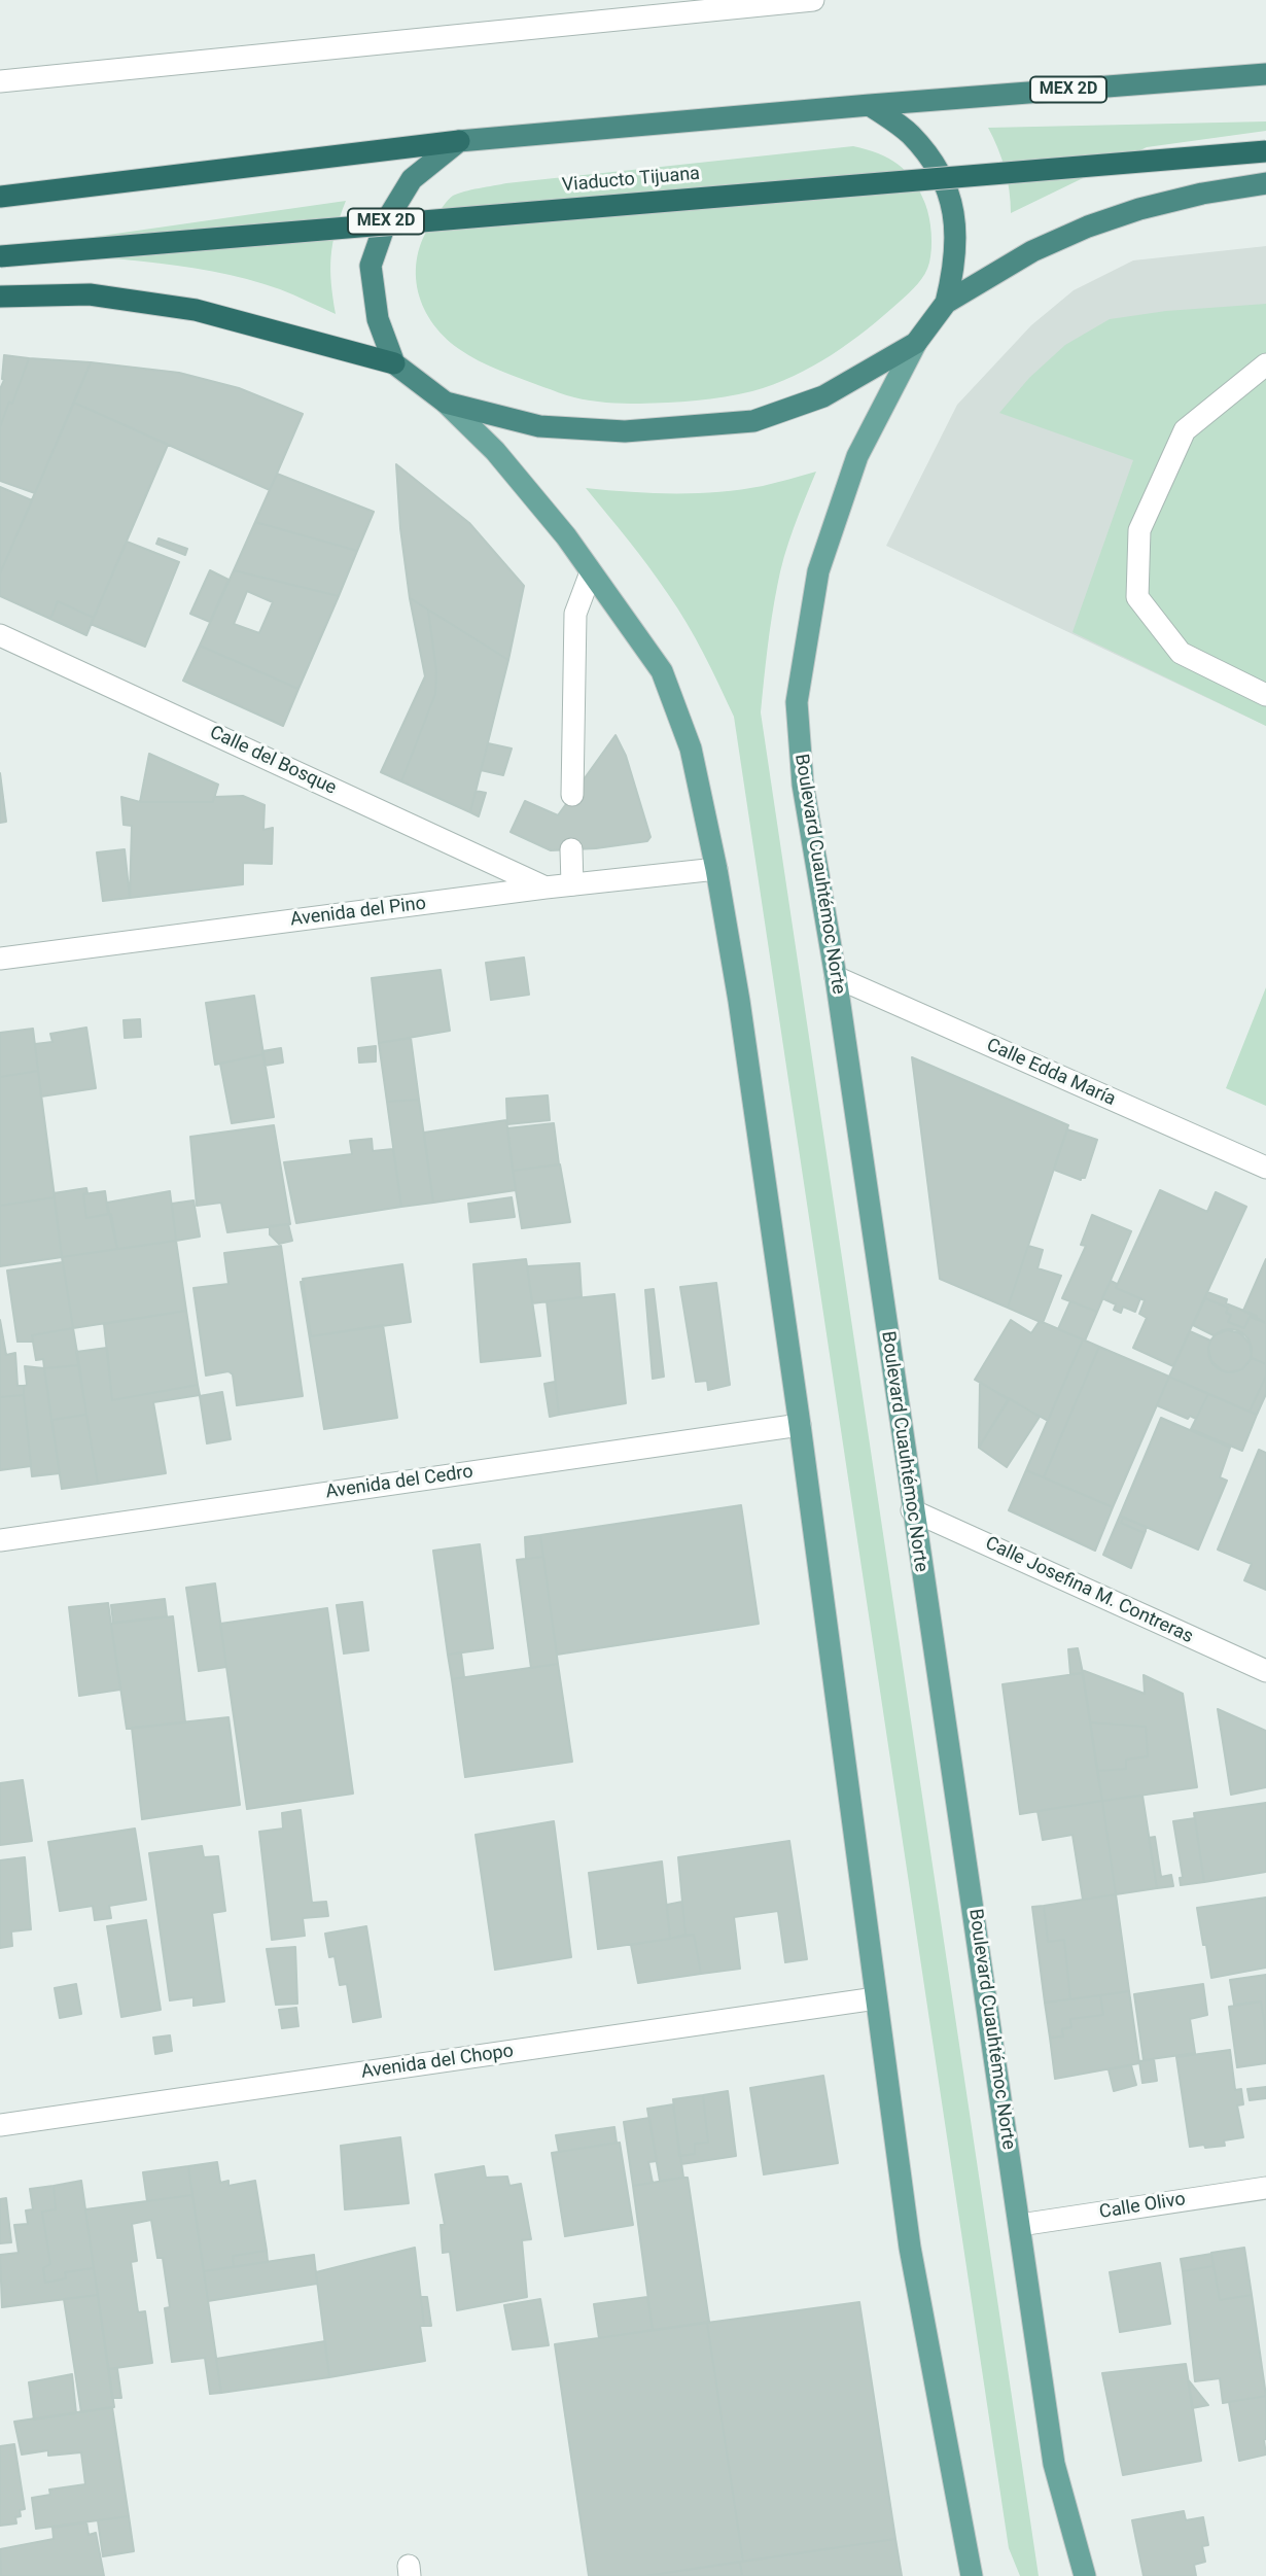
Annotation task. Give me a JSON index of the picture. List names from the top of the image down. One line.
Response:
{"streets":{"highway":["MEX 2D","Viaducto Tijuana"],"main road":["Boulevard Cuauhtémoc Norte"],"street":["Calle del Bosque","Avenida del Pino","Calle Edda María","Avenida del Cedro","Calle Josefina M. Contreras","Avenida del Chopo","Calle Olivo"]},"crossings":[["Calle del Bosque","Avenida del Pino"],["Boulevard Cuauhtémoc Norte","Calle Edda María"],["Boulevard Cuauhtémoc Norte","Calle Josefina M. Contreras"],["Boulevard Cuauhtémoc Norte","Calle Olivo"]]}
